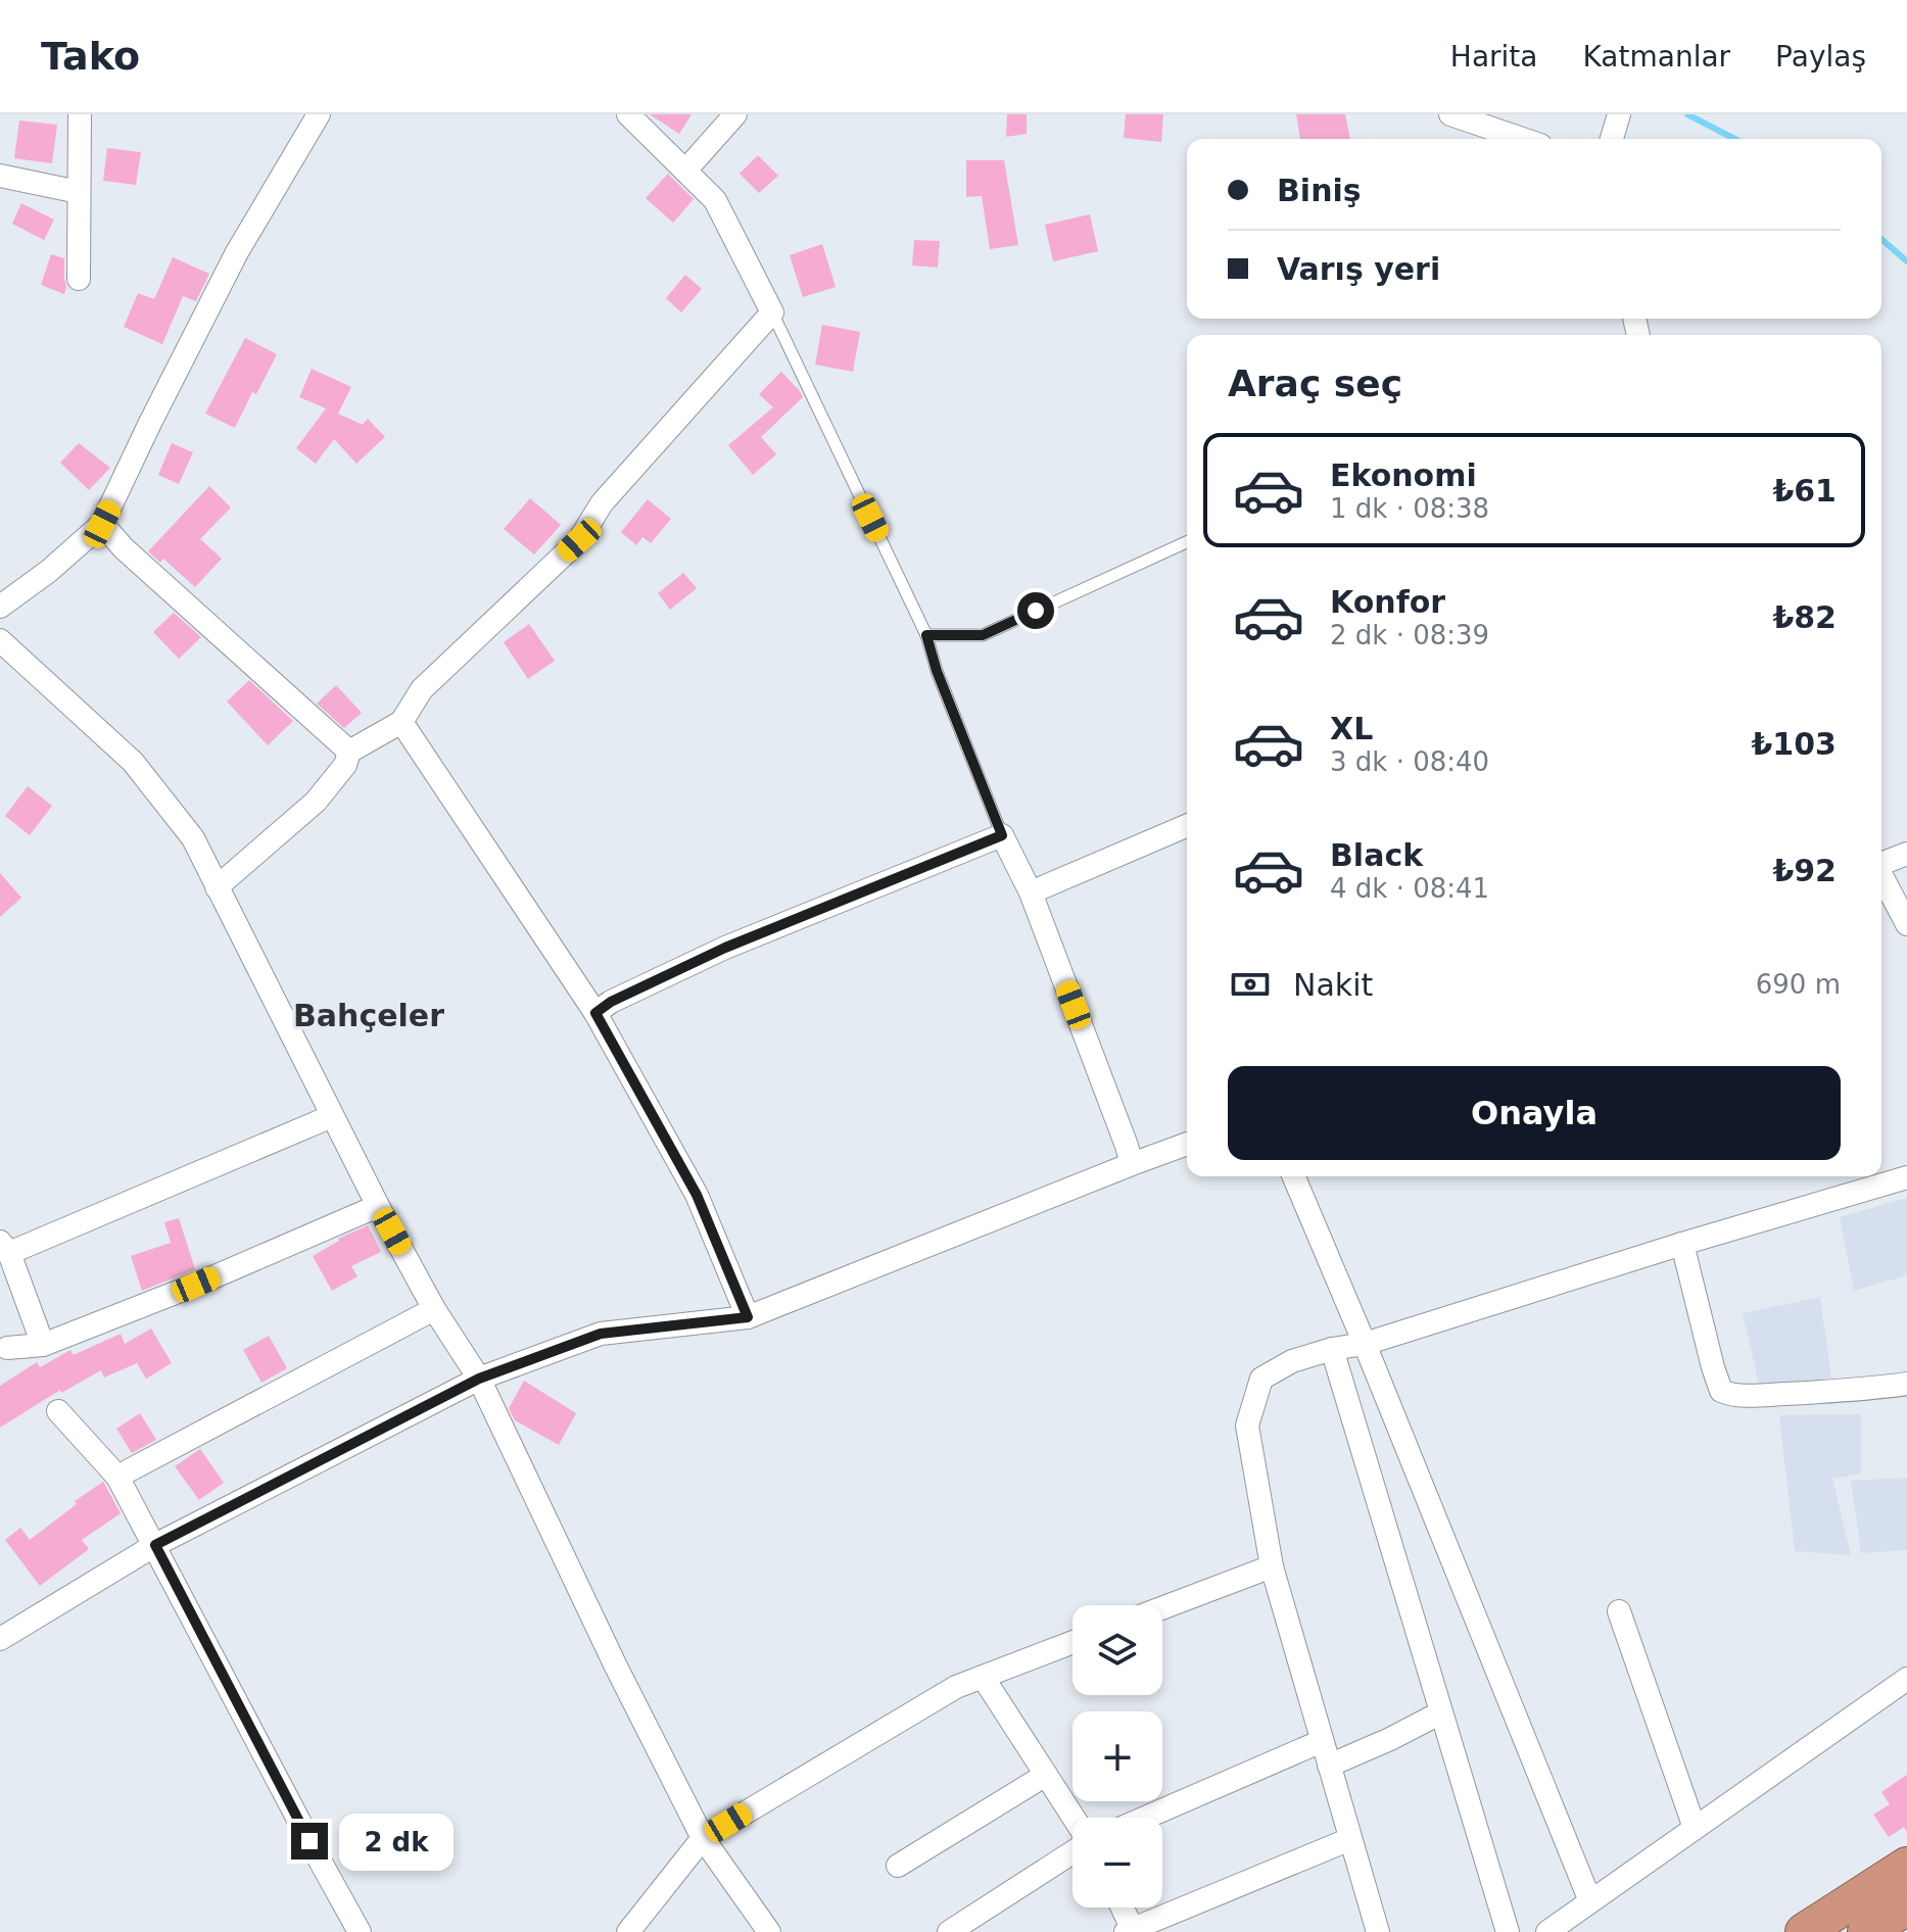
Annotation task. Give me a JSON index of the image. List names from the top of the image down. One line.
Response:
{"districts":["Bahçeler"],"page":{"header":"Tako","nav":["Harita","Katmanlar","Paylaş"],"banner":["Biniş","Varış yeri"],"heading":"Araç seç","list":[{"name":"Ekonomi","note":"1 dk · 08:38","value":"₺61"},{"name":"Konfor","note":"2 dk · 08:39","value":"₺82"},{"name":"XL","note":"3 dk · 08:40","value":"₺103"},{"name":"Black","note":"4 dk · 08:41","value":"₺92"}],"pay":["Nakit","690 m"],"buttons":"Onayla","map_buttons":["+","−"],"bubble":"2 dk"}}
